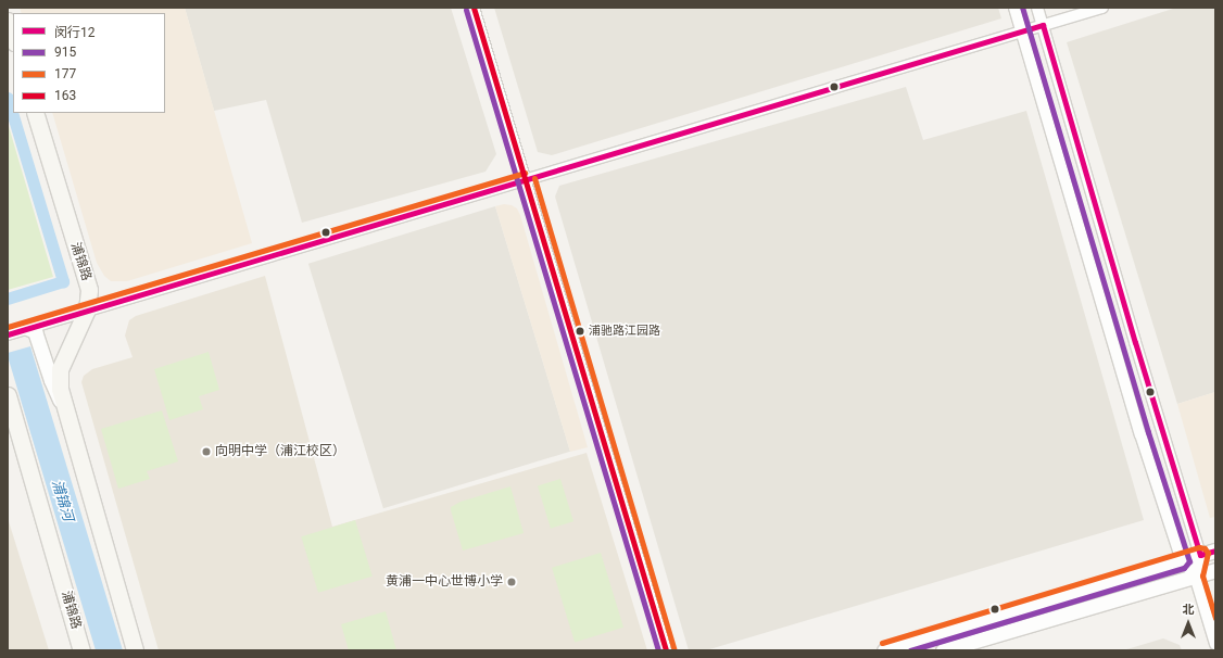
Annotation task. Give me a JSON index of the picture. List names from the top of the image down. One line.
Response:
{"streets":{"main road":["浦锦路"]},"water":["浦锦河"],"places":["浦驰路江园路","向明中学（浦江校区）","黄浦一中心世博小学"],"lines":["transit line 915","transit line 163","transit line 闵行12","transit line 177"],"legend":["闵行12","915","177","163"],"north":"top"}
